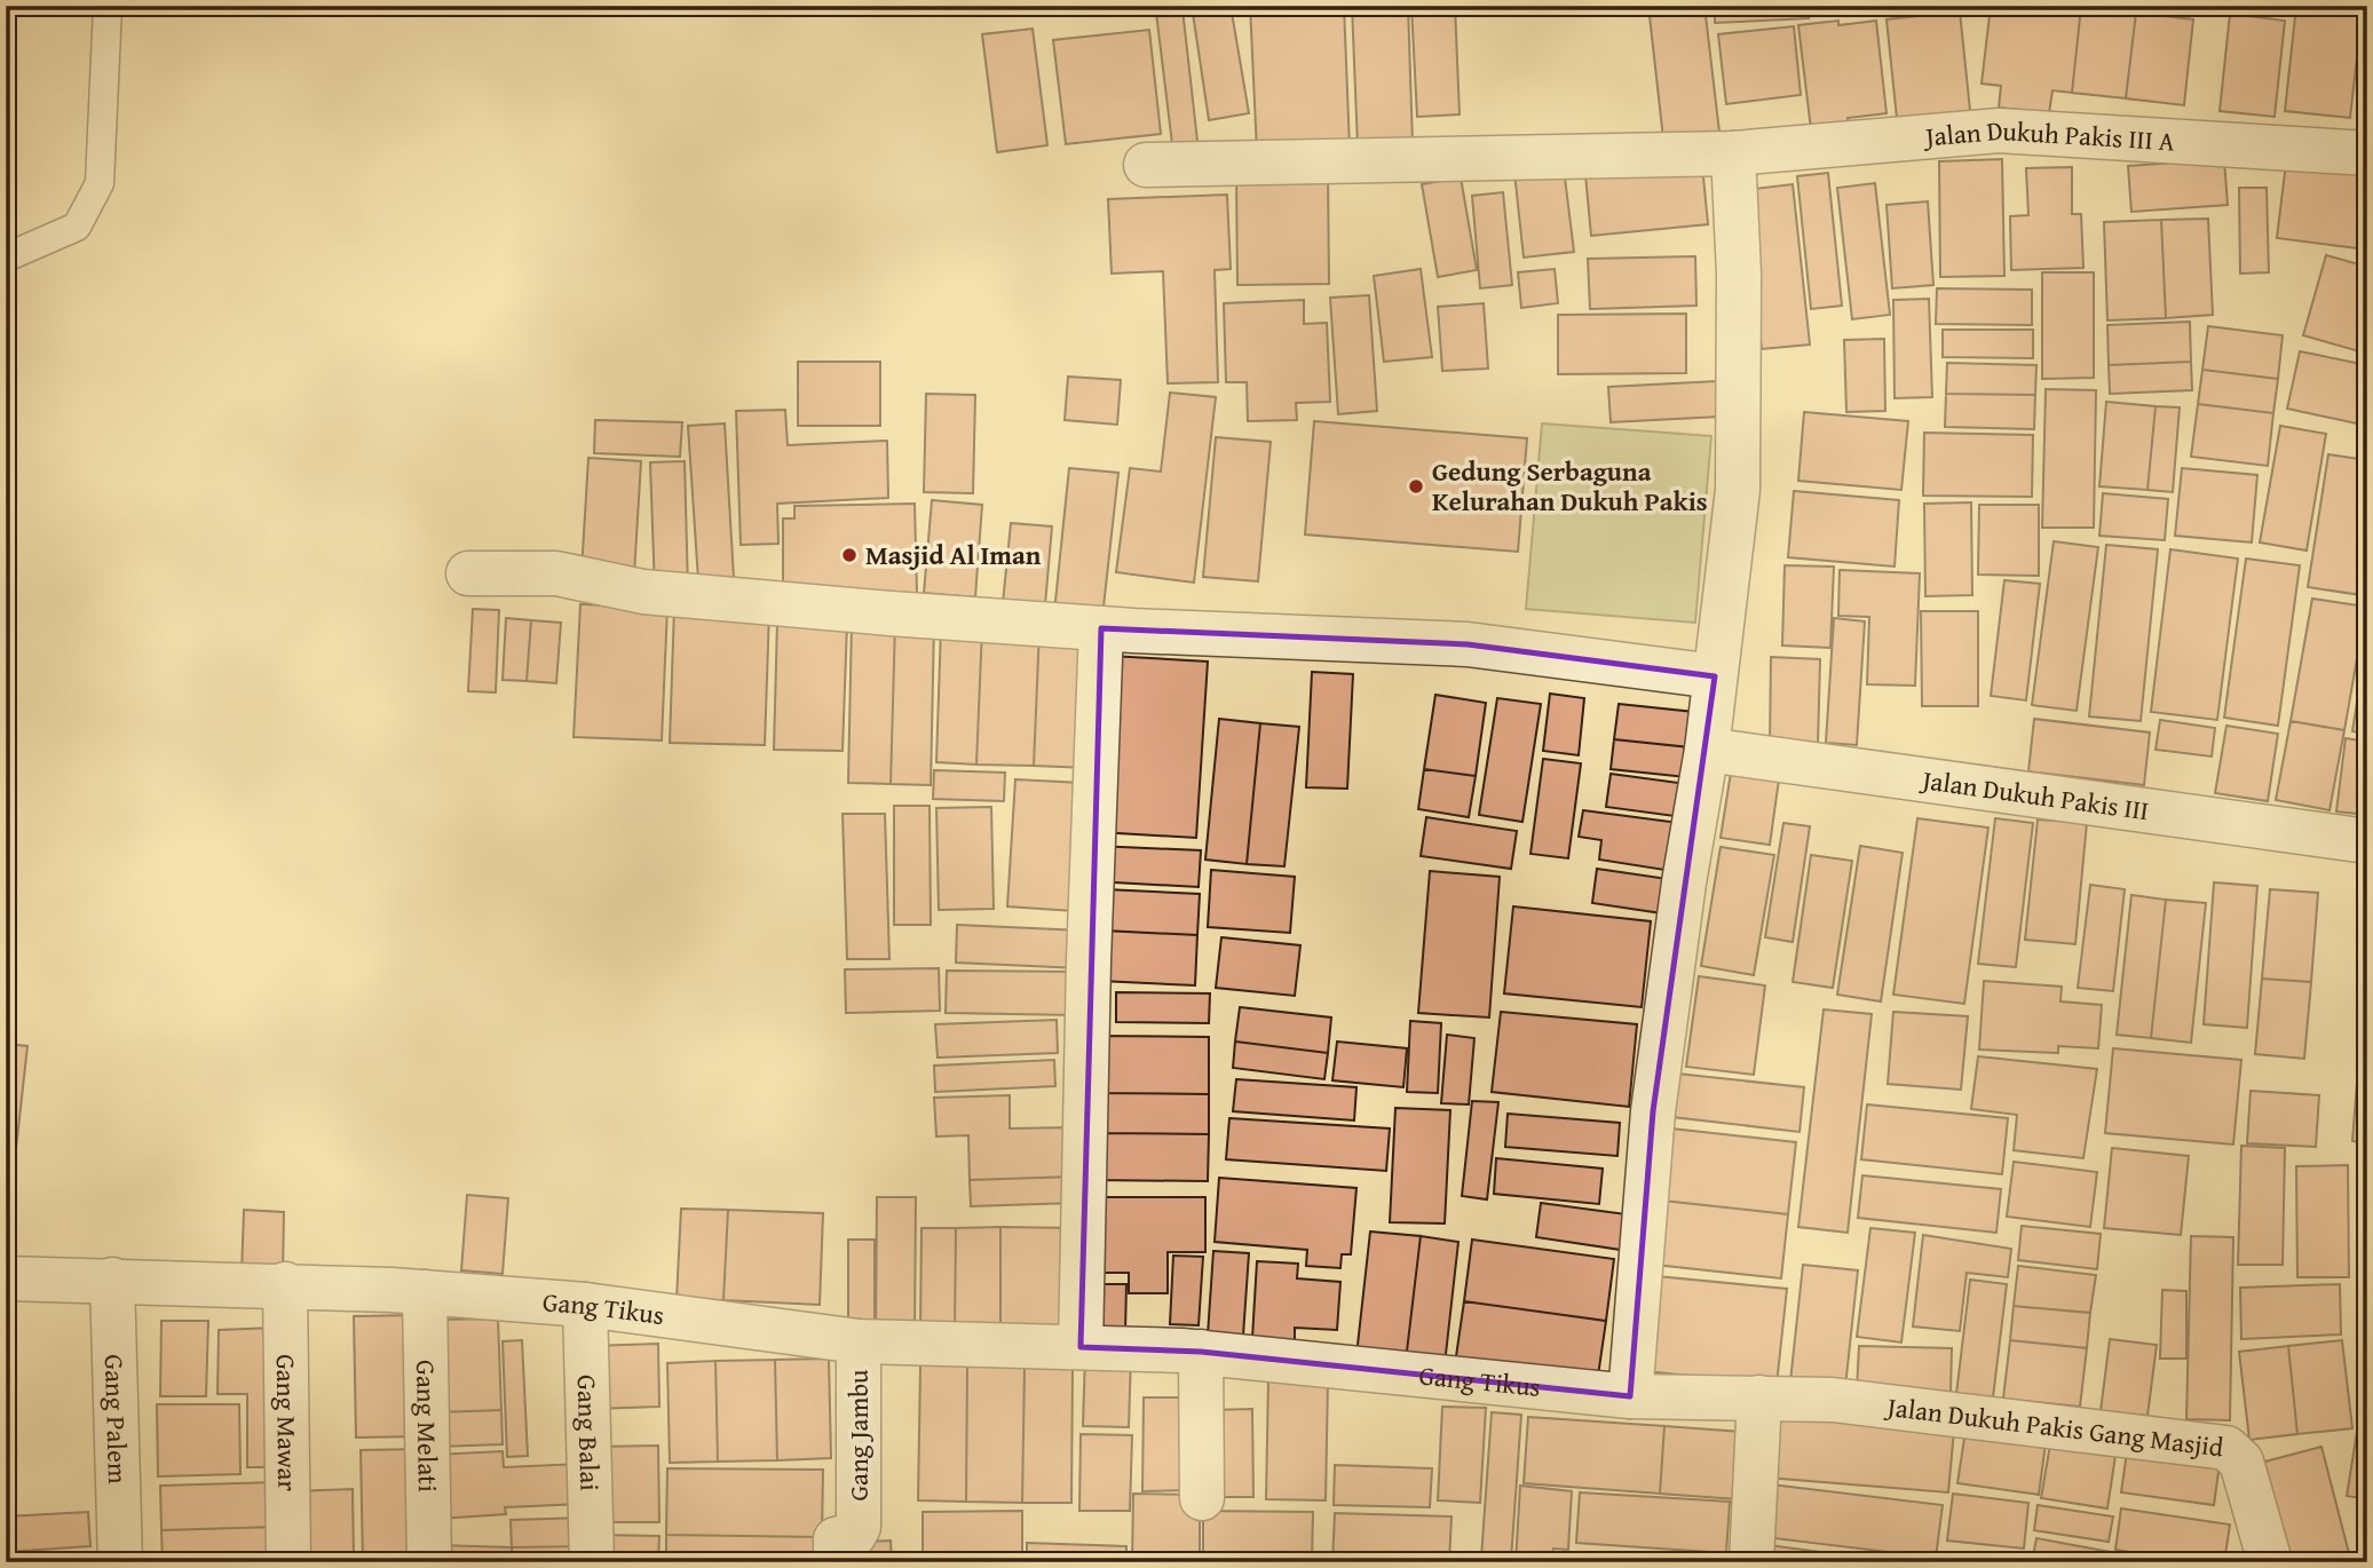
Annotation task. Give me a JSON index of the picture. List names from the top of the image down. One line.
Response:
{"streets":{"street":["Jalan Dukuh Pakis III A","Jalan Dukuh Pakis III","Gang Tikus","Gang Palem","Gang Mawar","Gang Melati","Jalan Dukuh Pakis Gang Masjid","Gang Balai","Gang Jambu"]},"crossings":[["Gang Tikus","Gang Palem"],["Gang Tikus","Gang Mawar"],["Gang Tikus","Gang Melati"],["Gang Tikus","Jalan Dukuh Pakis Gang Masjid"],["Gang Tikus","Gang Balai"],["Gang Tikus","Gang Jambu"]],"places":["Gedung Serbaguna Kelurahan Dukuh Pakis","Masjid Al Iman"]}
